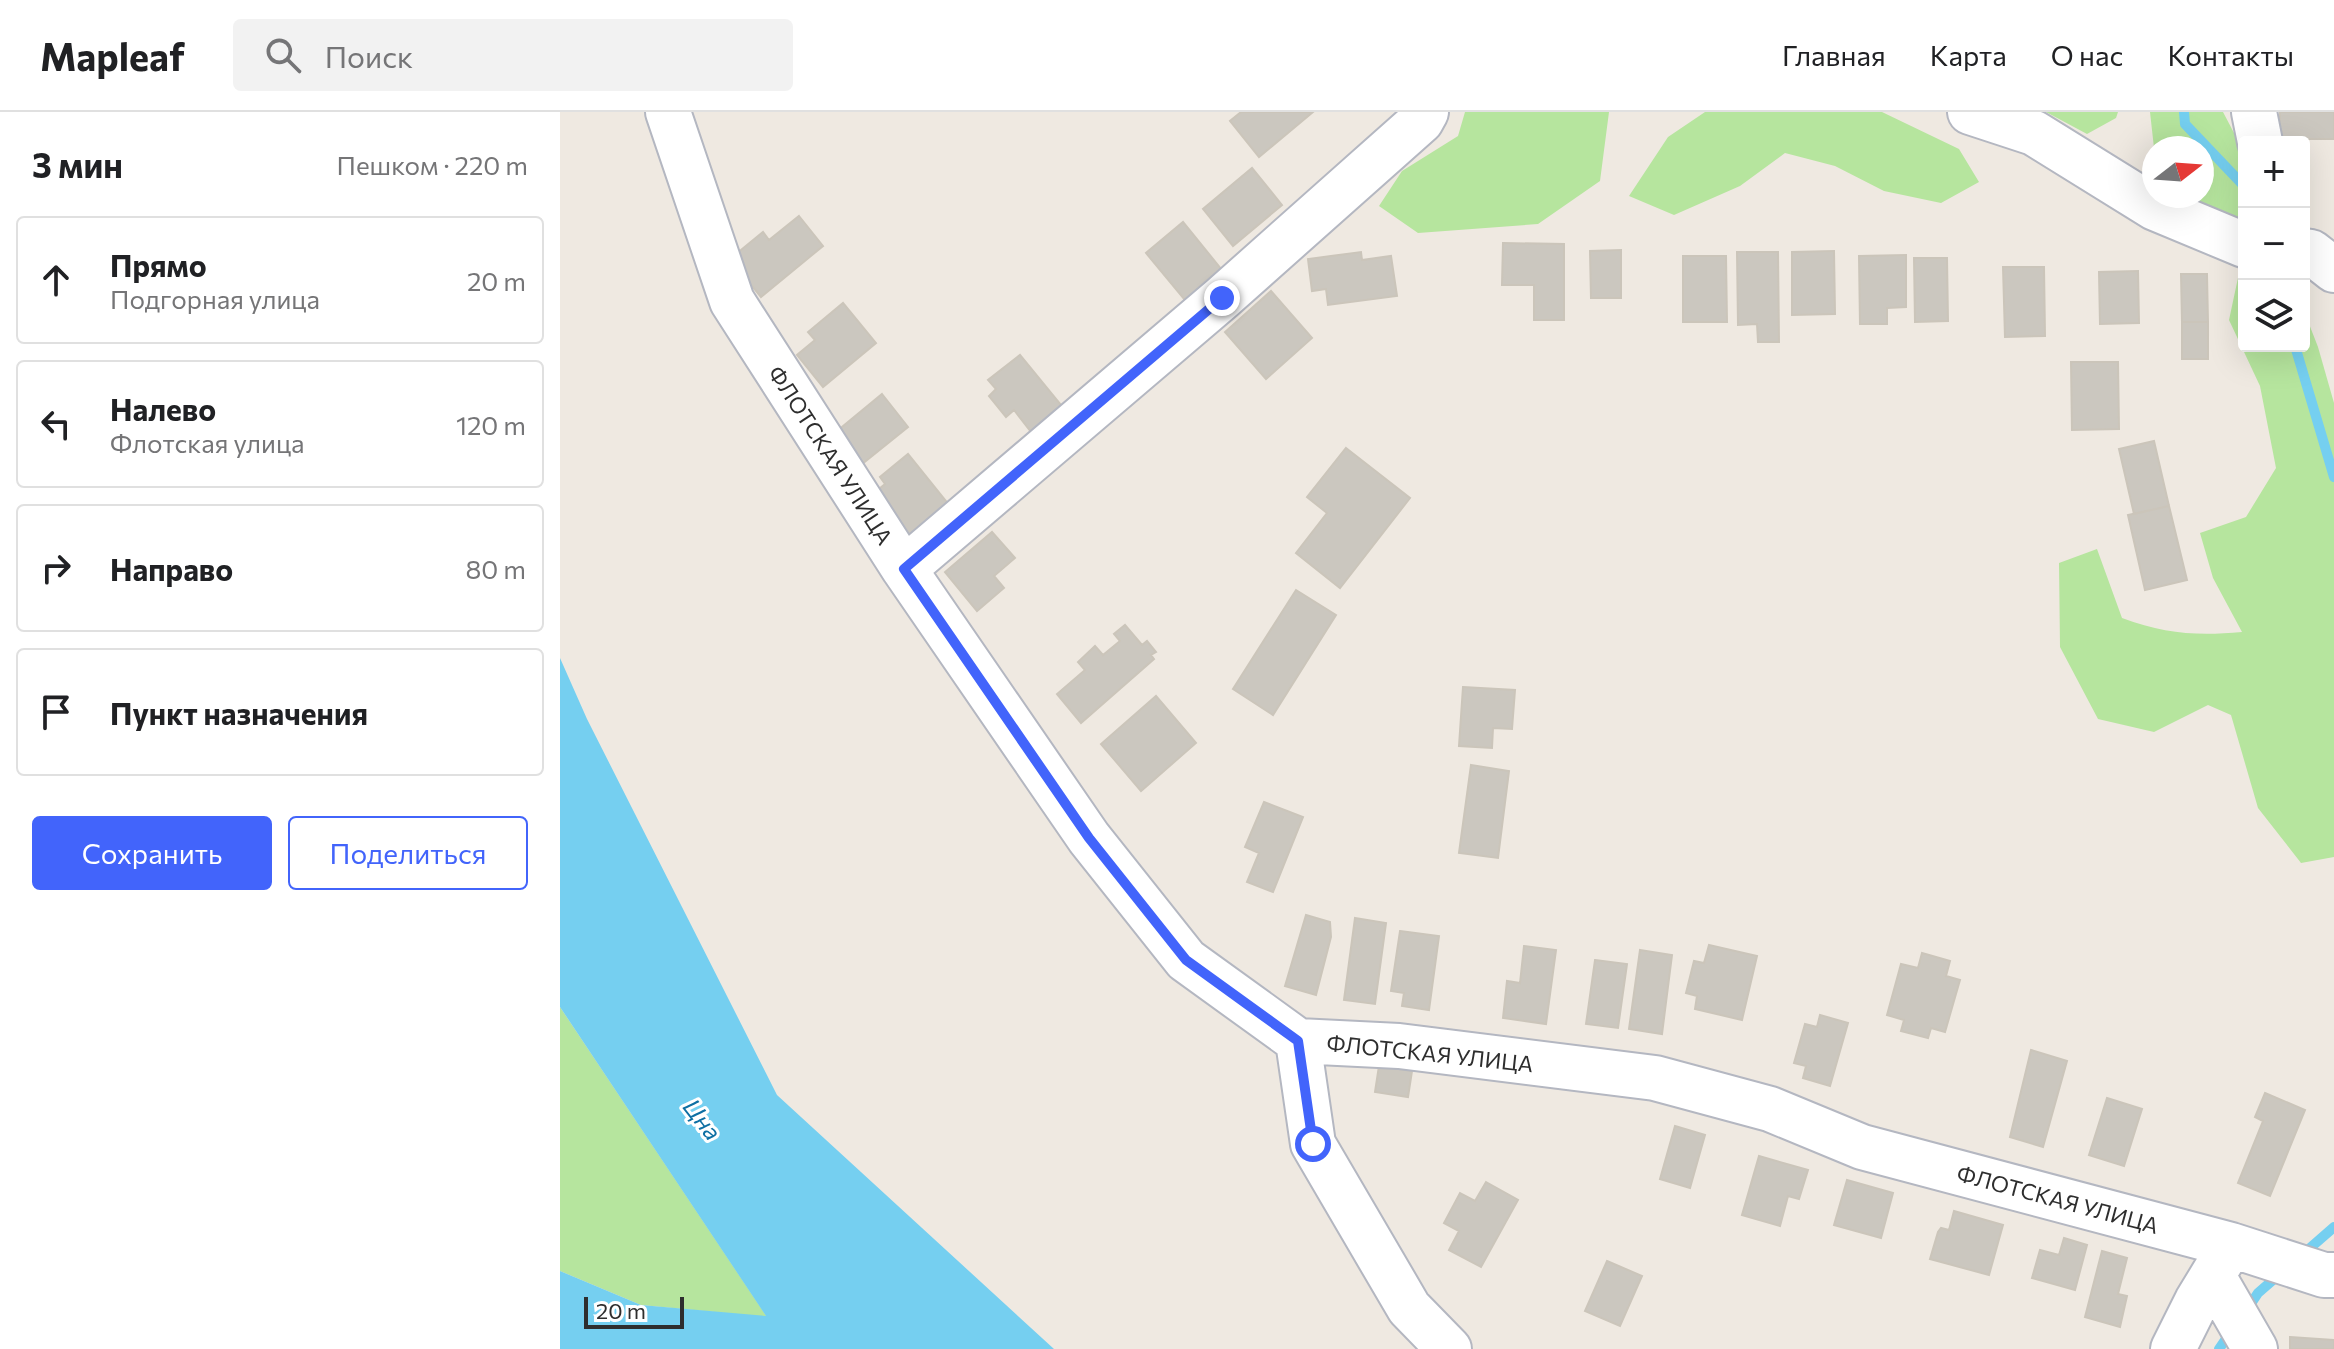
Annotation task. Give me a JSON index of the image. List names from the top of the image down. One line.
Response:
{"streets":{"street":["ФЛОТСКАЯ УЛИЦА"]},"water":["Цна"],"scale_bar":"20 m","north":"right","page":{"header":"Mapleaf","search":"Поиск","nav":["Главная","Карта","О нас","Контакты"],"heading":["3 мин","Пешком · 220 m"],"map_buttons":["+","−"],"list":[["Прямо","Подгорная улица","20 m"],["Налево","Флотская улица","120 m"],["Направо","80 m"],"Пункт назначения"],"buttons":["Сохранить","Поделиться"],"scale":"20 m"}}
